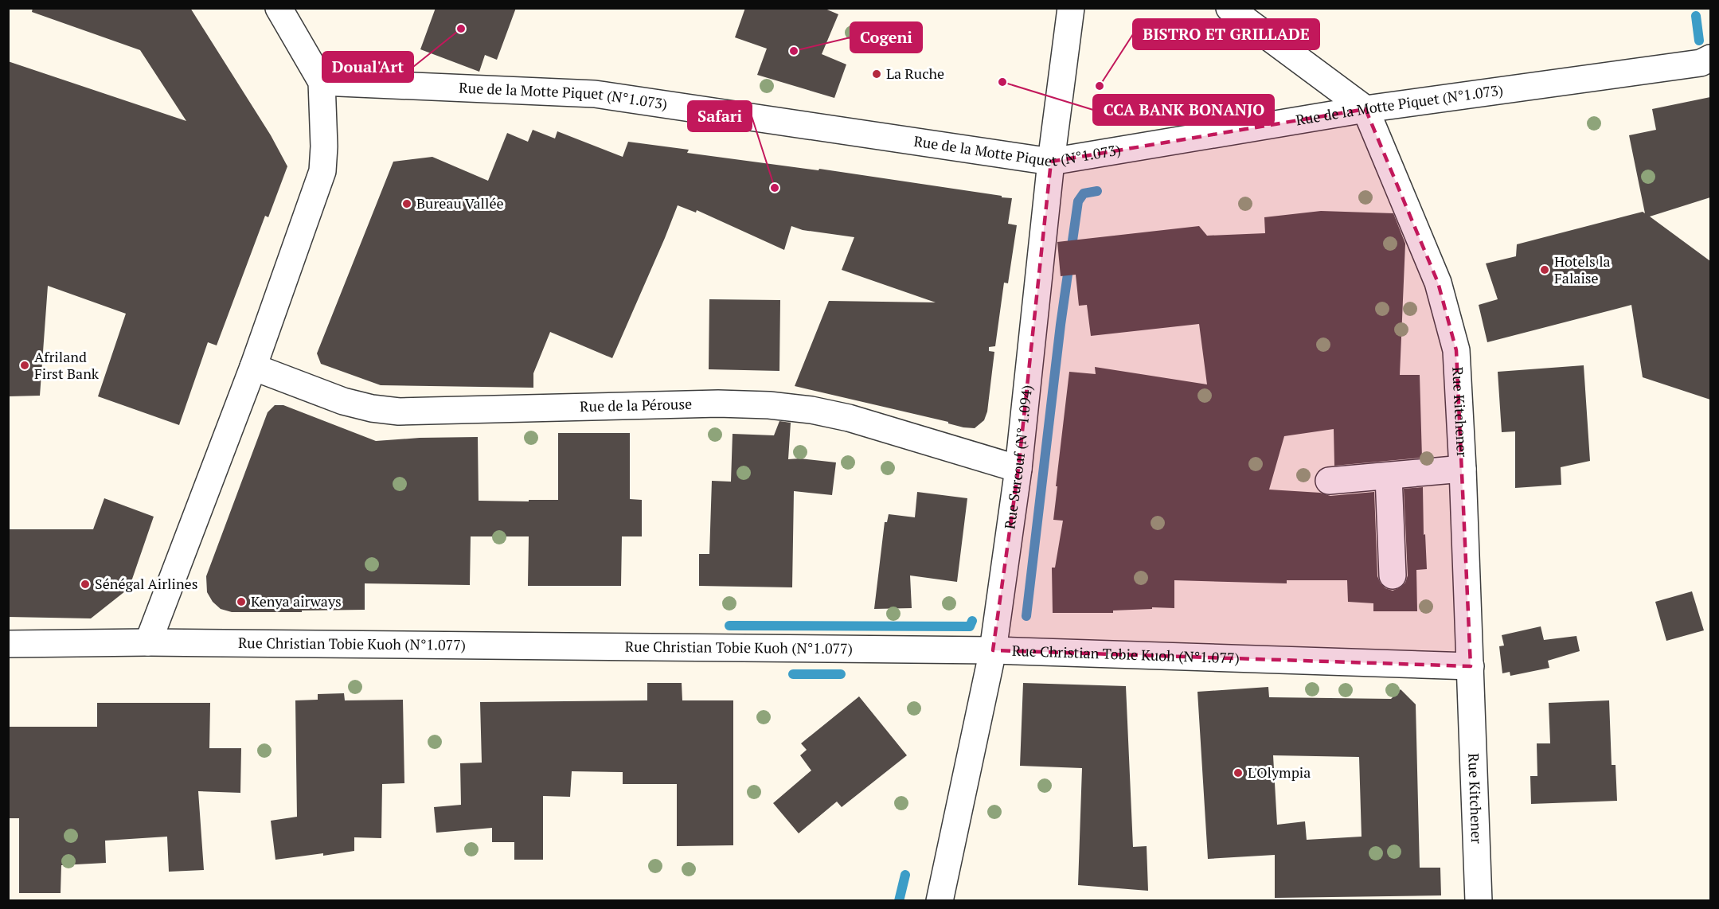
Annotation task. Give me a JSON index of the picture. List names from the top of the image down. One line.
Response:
{"streets":{"street":["Rue de la Motte Piquet (N°1.073)","Rue de la Pérouse","Rue Kitchener","Rue Surcouf (N° 1.094)","Rue Christian Tobie Kuoh (N°1.077)"]},"crossings":[["Rue de la Motte Piquet (N°1.073)","Rue Kitchener"],["Rue de la Motte Piquet (N°1.073)","Rue Surcouf (N° 1.094)"],["Rue de la Pérouse","Rue Surcouf (N° 1.094)"],["Rue Kitchener","Rue Christian Tobie Kuoh (N°1.077)"],["Rue Surcouf (N° 1.094)","Rue Christian Tobie Kuoh (N°1.077)"]],"places":["Doual'Art","Cogeni","La Ruche","CCA BANK BONANJO","BISTRO ET GRILLADE","Safari","Bureau Vallée","Hotels la Falaise","Afriland First Bank","Sénégal Airlines","Kenya airways","L'Olympia"]}
